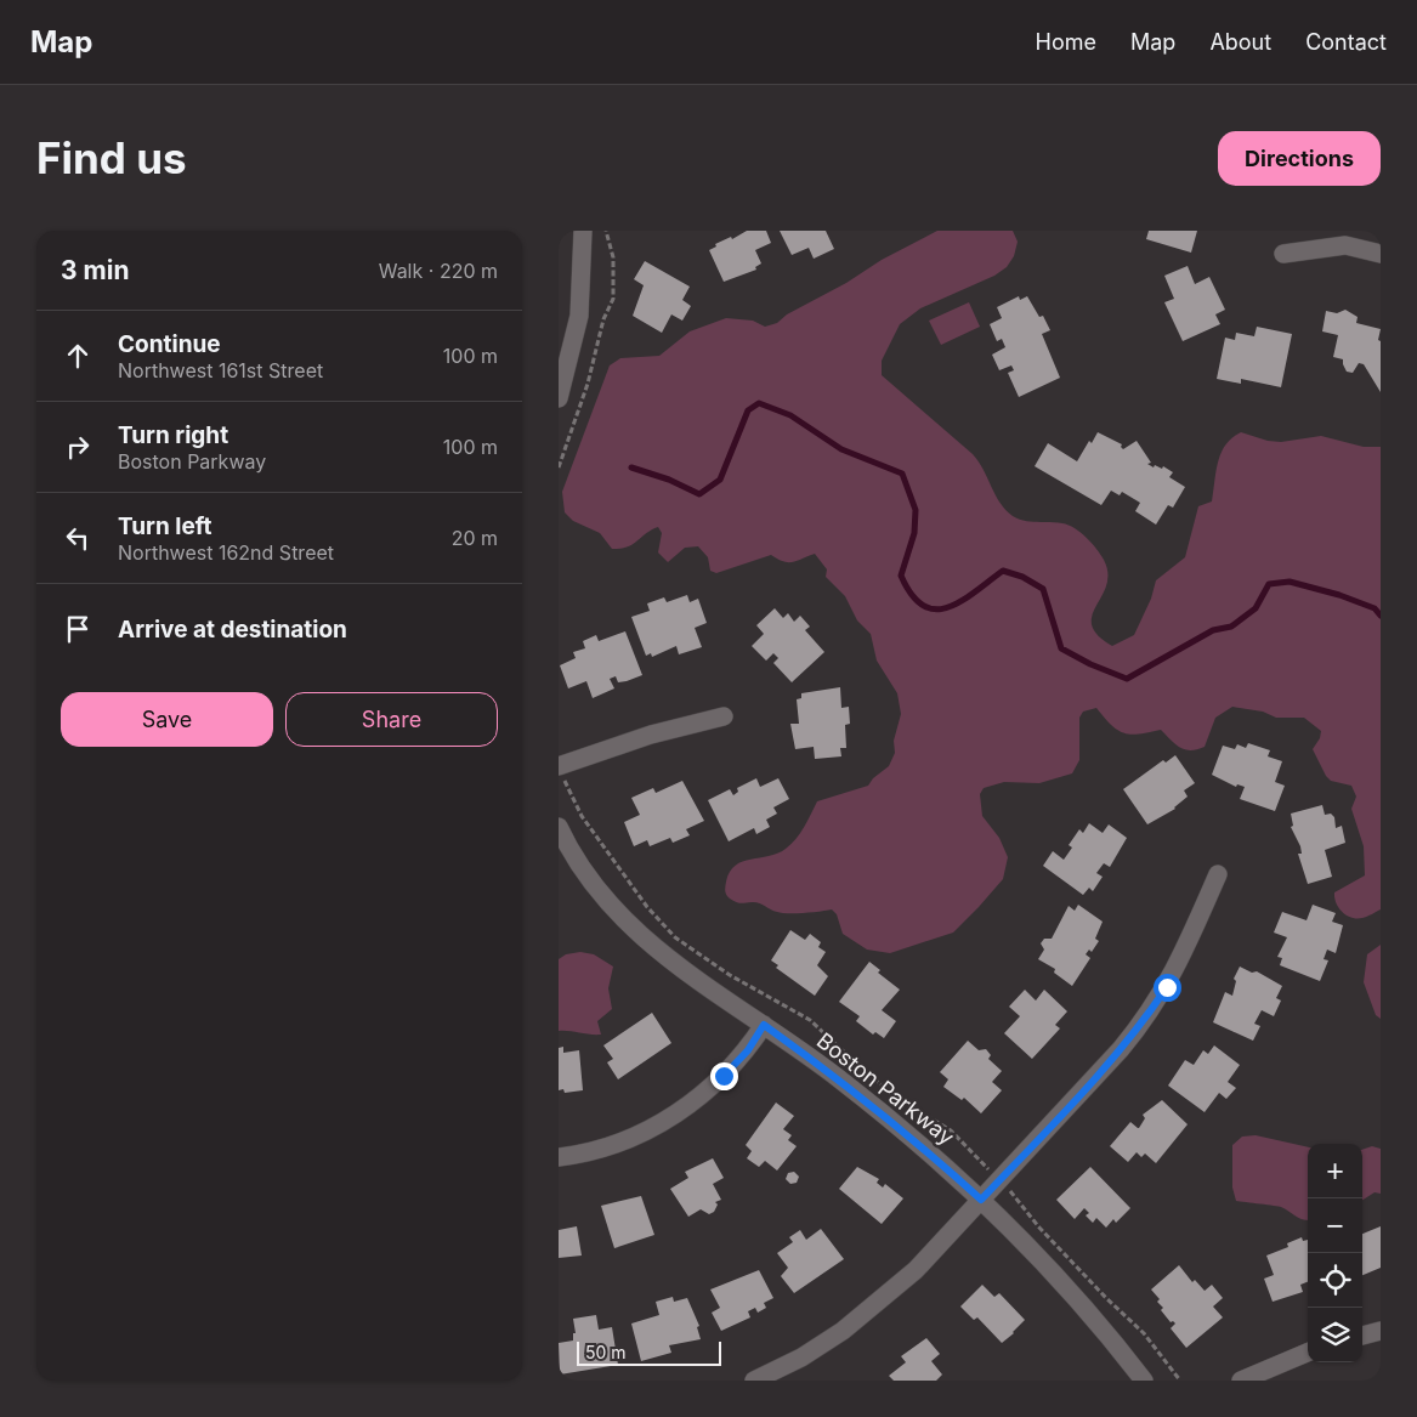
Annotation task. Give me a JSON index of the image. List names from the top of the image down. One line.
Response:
{"streets":{"street":["Boston Parkway"]},"scale_bar":"50 m","page":{"header":"Map","nav":["Home","Map","About","Contact"],"buttons":["Directions",["Save","Share"]],"title":"Find us","heading":["3 min","Walk · 220 m"],"list":[["Continue","Northwest 161st Street","100 m"],["Turn right","Boston Parkway","100 m"],["Turn left","Northwest 162nd Street","20 m"],"Arrive at destination"],"map_buttons":["+","−"],"scale":"50 m"}}
